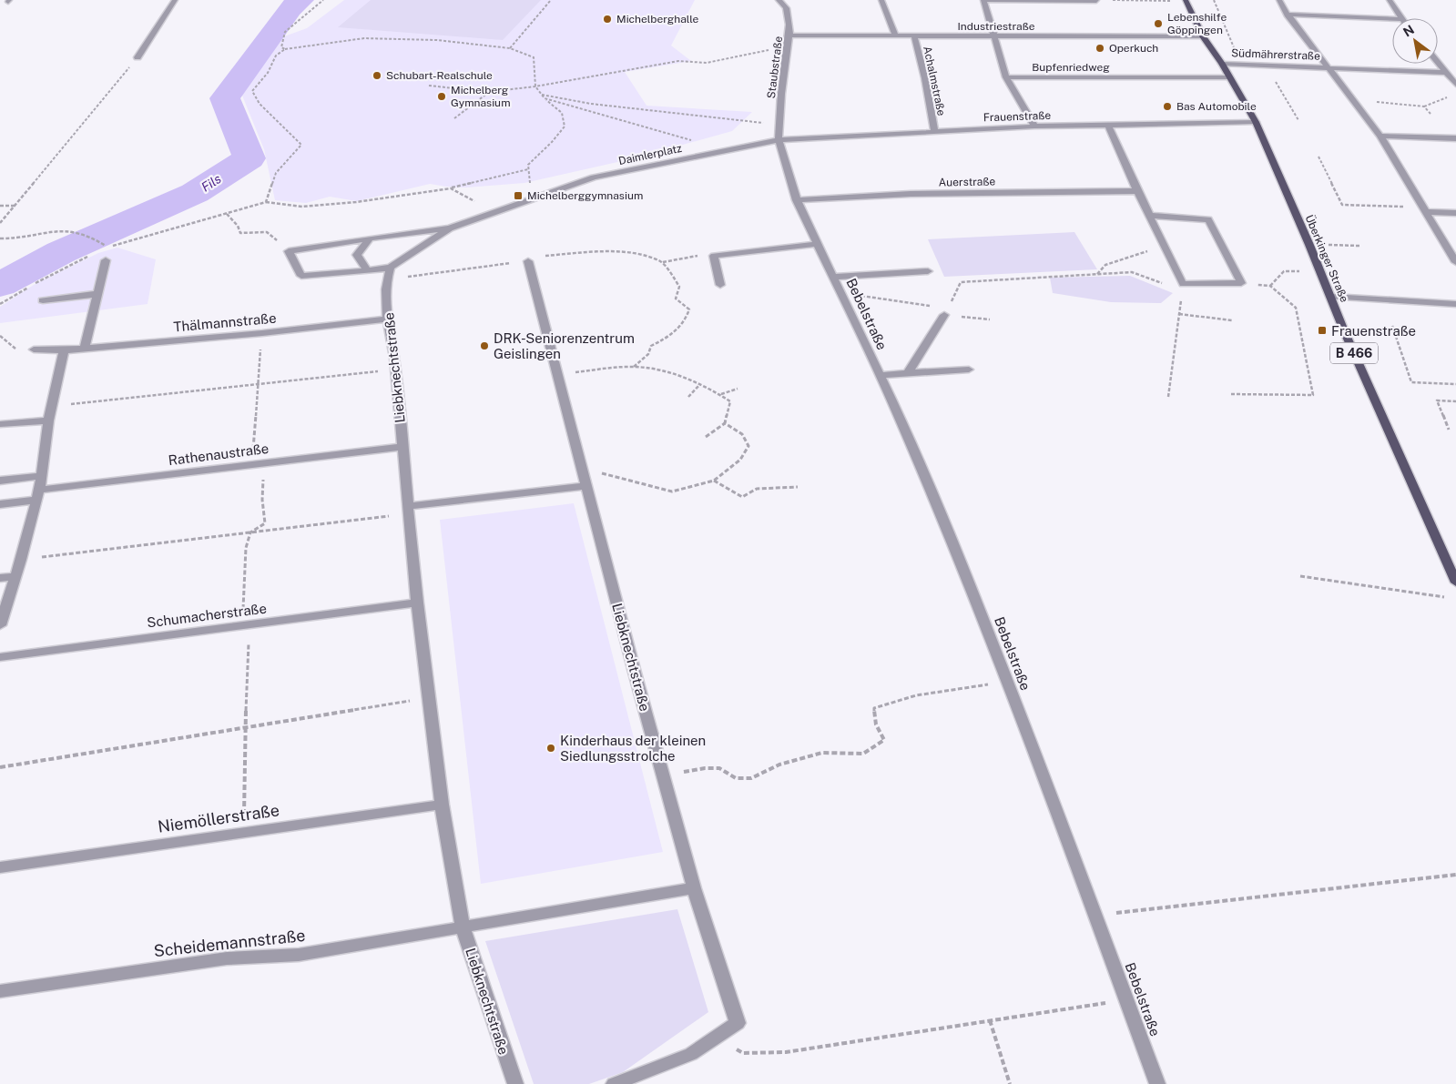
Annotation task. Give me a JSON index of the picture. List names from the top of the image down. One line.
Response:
{"streets":{"main road":["Überkinger Straße","B 466"],"street":["Industriestraße","Südmährerstraße","Staubstraße","Bupfenriedweg","Achalmstraße","Frauenstraße","Daimlerplatz","Auerstraße","Bebelstraße","Thälmannstraße","Liebknechtstraße","Rathenaustraße","Schumacherstraße","Niemöllerstraße","Scheidemannstraße"]},"crossings":[["Industriestraße","Staubstraße"],["Industriestraße","Achalmstraße"],["Industriestraße","Überkinger Straße"],["Südmährerstraße","Überkinger Straße"],["Staubstraße","Frauenstraße"],["Staubstraße","Daimlerplatz"],["Bupfenriedweg","Überkinger Straße"],["Achalmstraße","Frauenstraße"],["Frauenstraße","Daimlerplatz"],["Frauenstraße","Überkinger Straße"],["Auerstraße","Bebelstraße"],["Thälmannstraße","Liebknechtstraße"],["Liebknechtstraße","Rathenaustraße"],["Liebknechtstraße","Schumacherstraße"],["Liebknechtstraße","Niemöllerstraße"],["Liebknechtstraße","Scheidemannstraße"]],"water":["Fils"],"places":{"other":["Michelberghalle","Lebenshilfe Göppingen","Operkuch","Schubart-Realschule","Michelberg Gymnasium","Bas Automobile","DRK-Seniorenzentrum Geislingen","Kinderhaus der kleinen Siedlungsstrolche"],"transit":["Michelberggymnasium","Frauenstraße"]},"north":"top left"}
